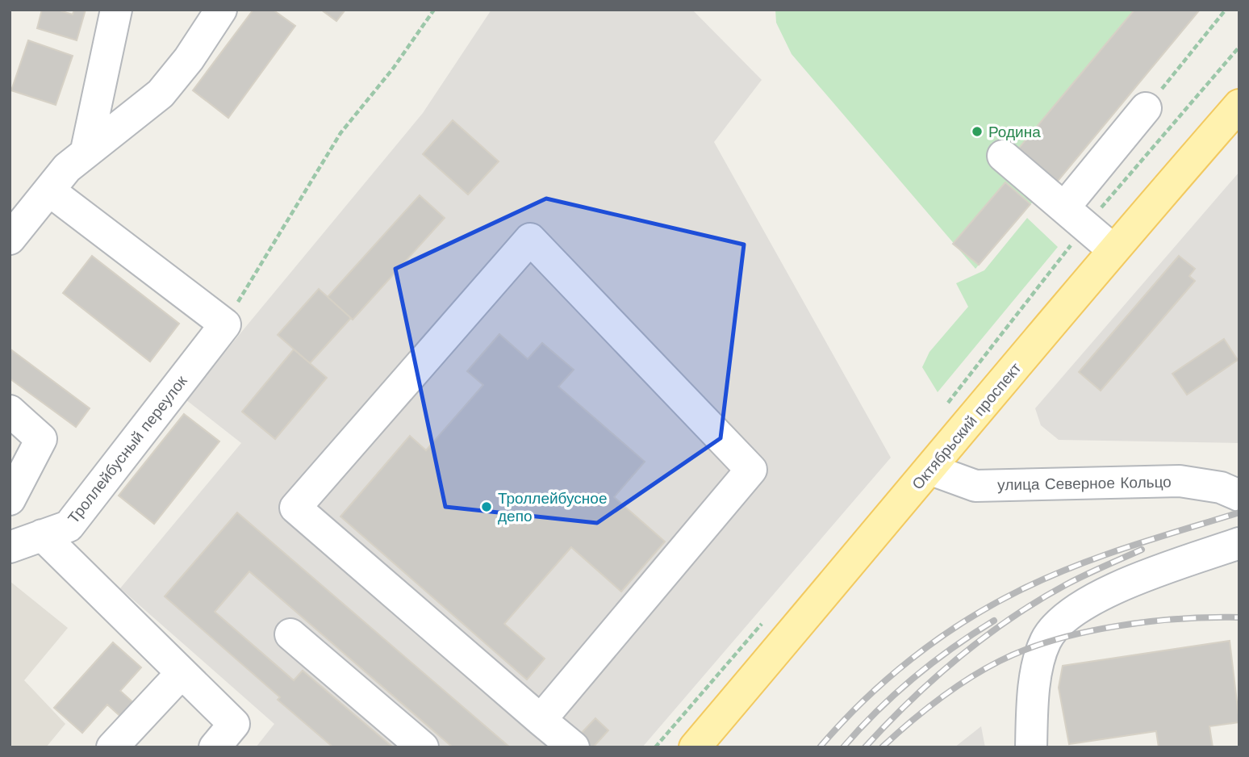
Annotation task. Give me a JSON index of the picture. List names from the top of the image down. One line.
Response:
{"streets":{"main road":["Октябрьский проспект"],"street":["Троллейбусный переулок","улица Северное Кольцо"]},"crossings":[["Октябрьский проспект","улица Северное Кольцо"]],"places":["Родина","Троллейбусное депо"]}
